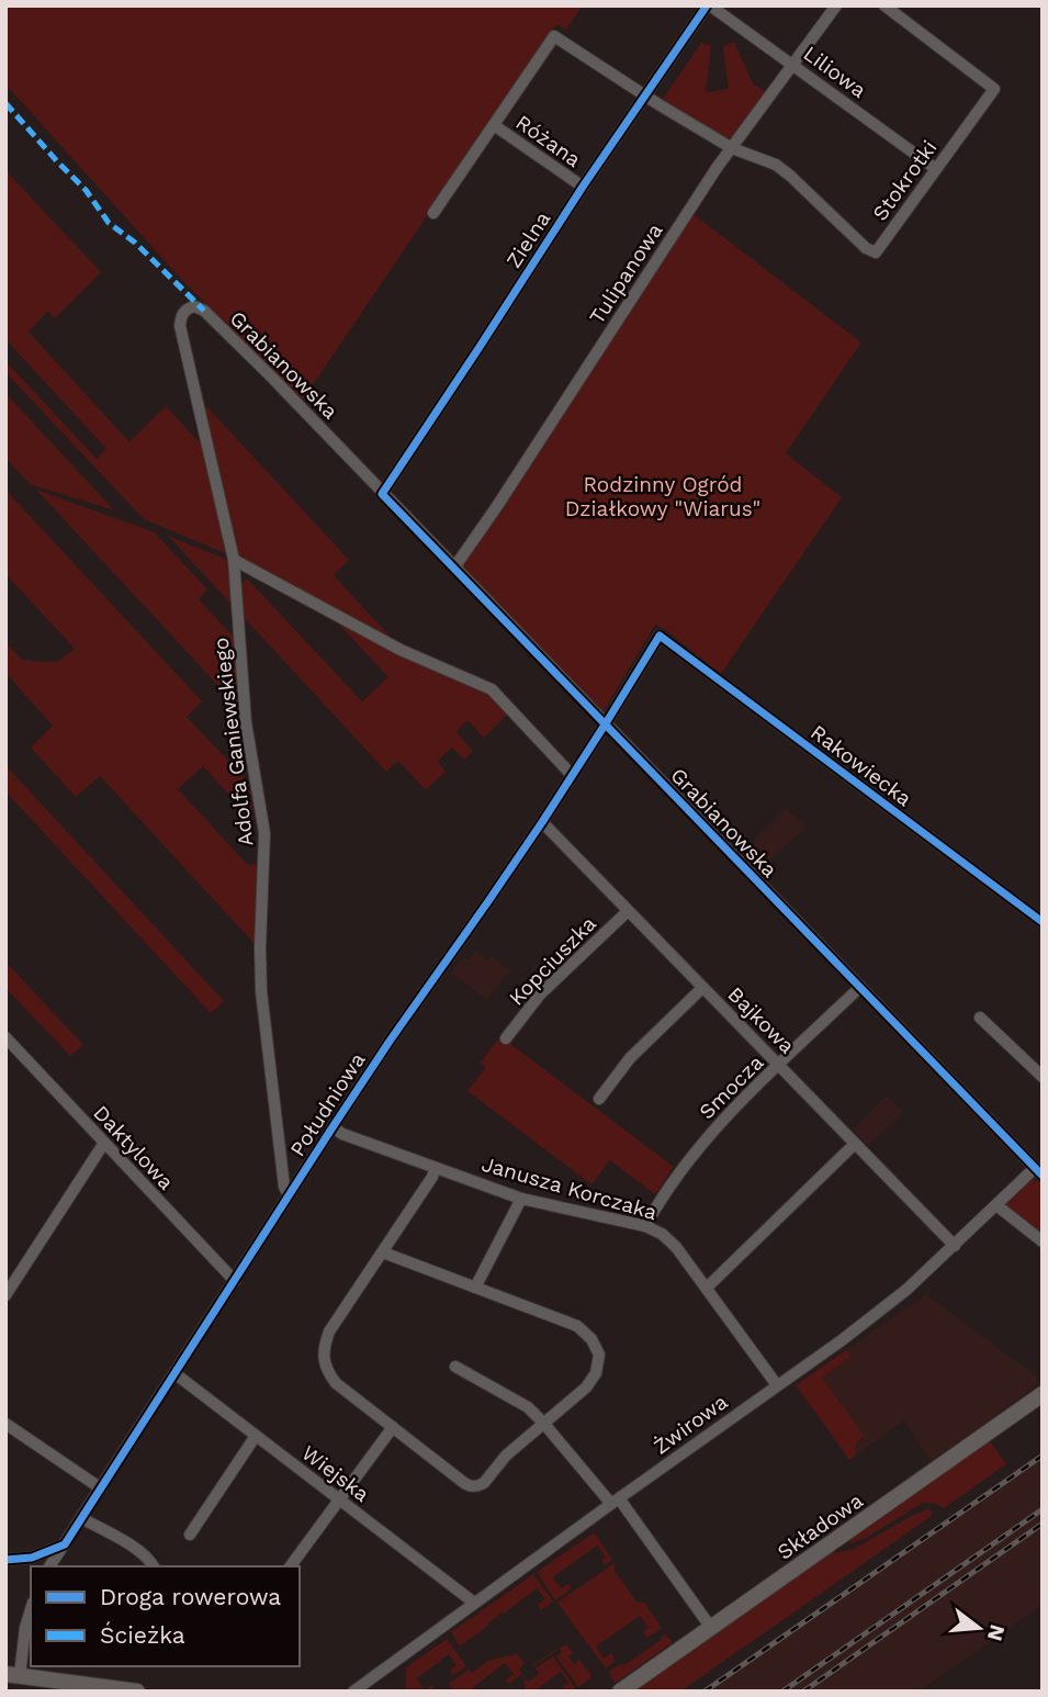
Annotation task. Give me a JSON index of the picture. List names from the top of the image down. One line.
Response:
{"streets":{"main road":["Składowa"],"street":["Liliowa","Różana","Stokrotki","Zielna","Tulipanowa","Grabianowska","Adolfa Ganiewskiego","Rakowiecka","Kopciuszka","Bajkowa","Smocza","Południowa","Daktylowa","Janusza Korczaka","Żwirowa","Wiejska"]},"crossings":[["Liliowa","Stokrotki"],["Liliowa","Zielna"],["Liliowa","Tulipanowa"],["Różana","Stokrotki"],["Różana","Zielna"],["Stokrotki","Zielna"],["Stokrotki","Tulipanowa"],["Zielna","Grabianowska"],["Tulipanowa","Grabianowska"],["Grabianowska","Adolfa Ganiewskiego"],["Grabianowska","Smocza"],["Grabianowska","Południowa"],["Grabianowska","Żwirowa"],["Adolfa Ganiewskiego","Południowa"],["Rakowiecka","Południowa"],["Kopciuszka","Bajkowa"],["Bajkowa","Smocza"],["Bajkowa","Południowa"],["Bajkowa","Żwirowa"],["Smocza","Janusza Korczaka"],["Południowa","Daktylowa"],["Południowa","Janusza Korczaka"],["Południowa","Wiejska"],["Janusza Korczaka","Żwirowa"],["Żwirowa","Wiejska"]],"parks":["Rodzinny Ogród Działkowy \"Wiarus\""],"legend":["Droga rowerowa","Ścieżka"],"north":"right"}
